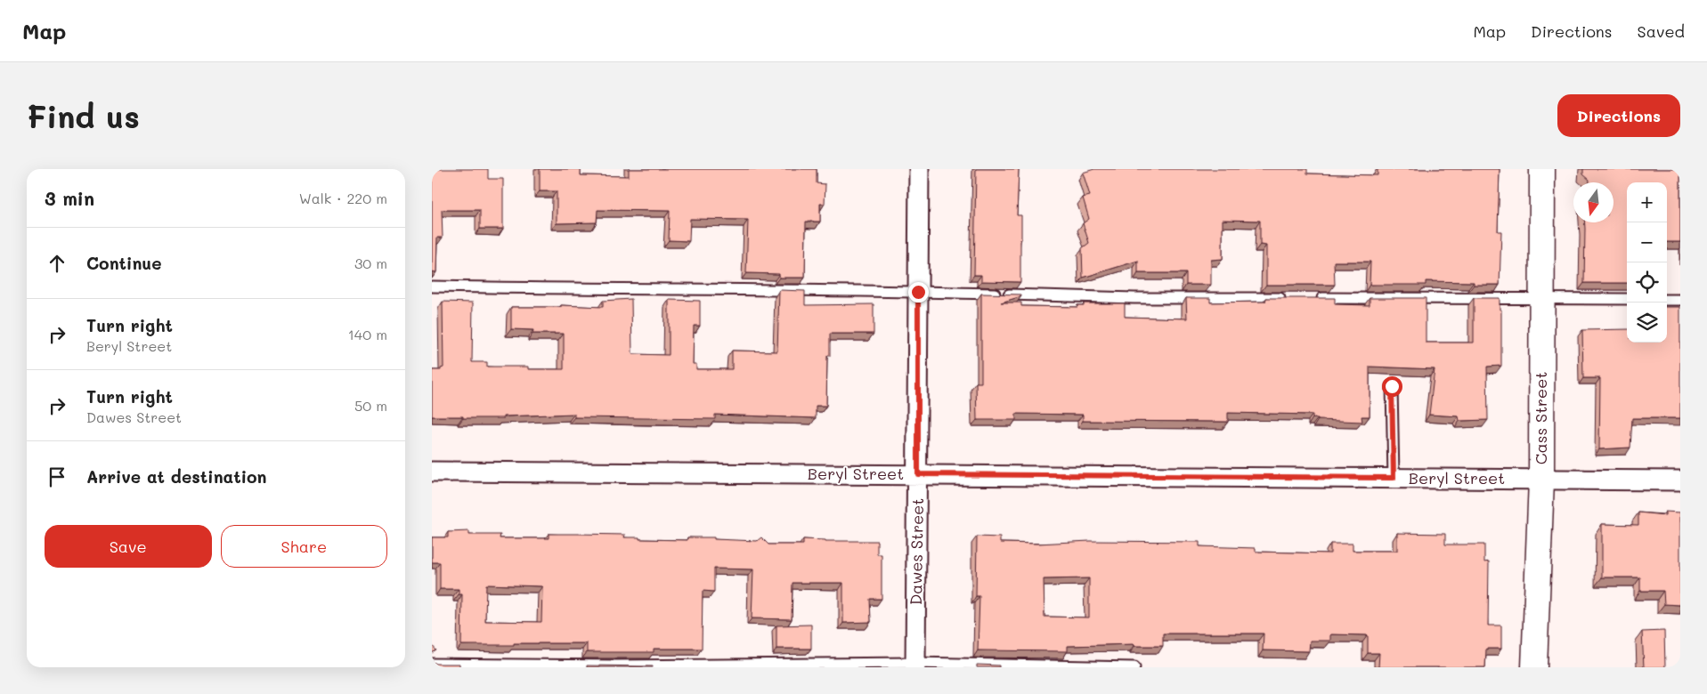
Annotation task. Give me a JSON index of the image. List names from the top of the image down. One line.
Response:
{"streets":{"street":["Cass Street","Beryl Street","Dawes Street"]},"crossings":[["Cass Street","Beryl Street"],["Beryl Street","Dawes Street"]],"north":"bottom","page":{"header":"Map","nav":["Map","Directions","Saved"],"buttons":["Directions",["Save","Share"]],"title":"Find us","heading":["3 min","Walk · 220 m"],"map_buttons":["+","−"],"list":[["Continue","30 m"],["Turn right","Beryl Street","140 m"],["Turn right","Dawes Street","50 m"],"Arrive at destination"]}}
